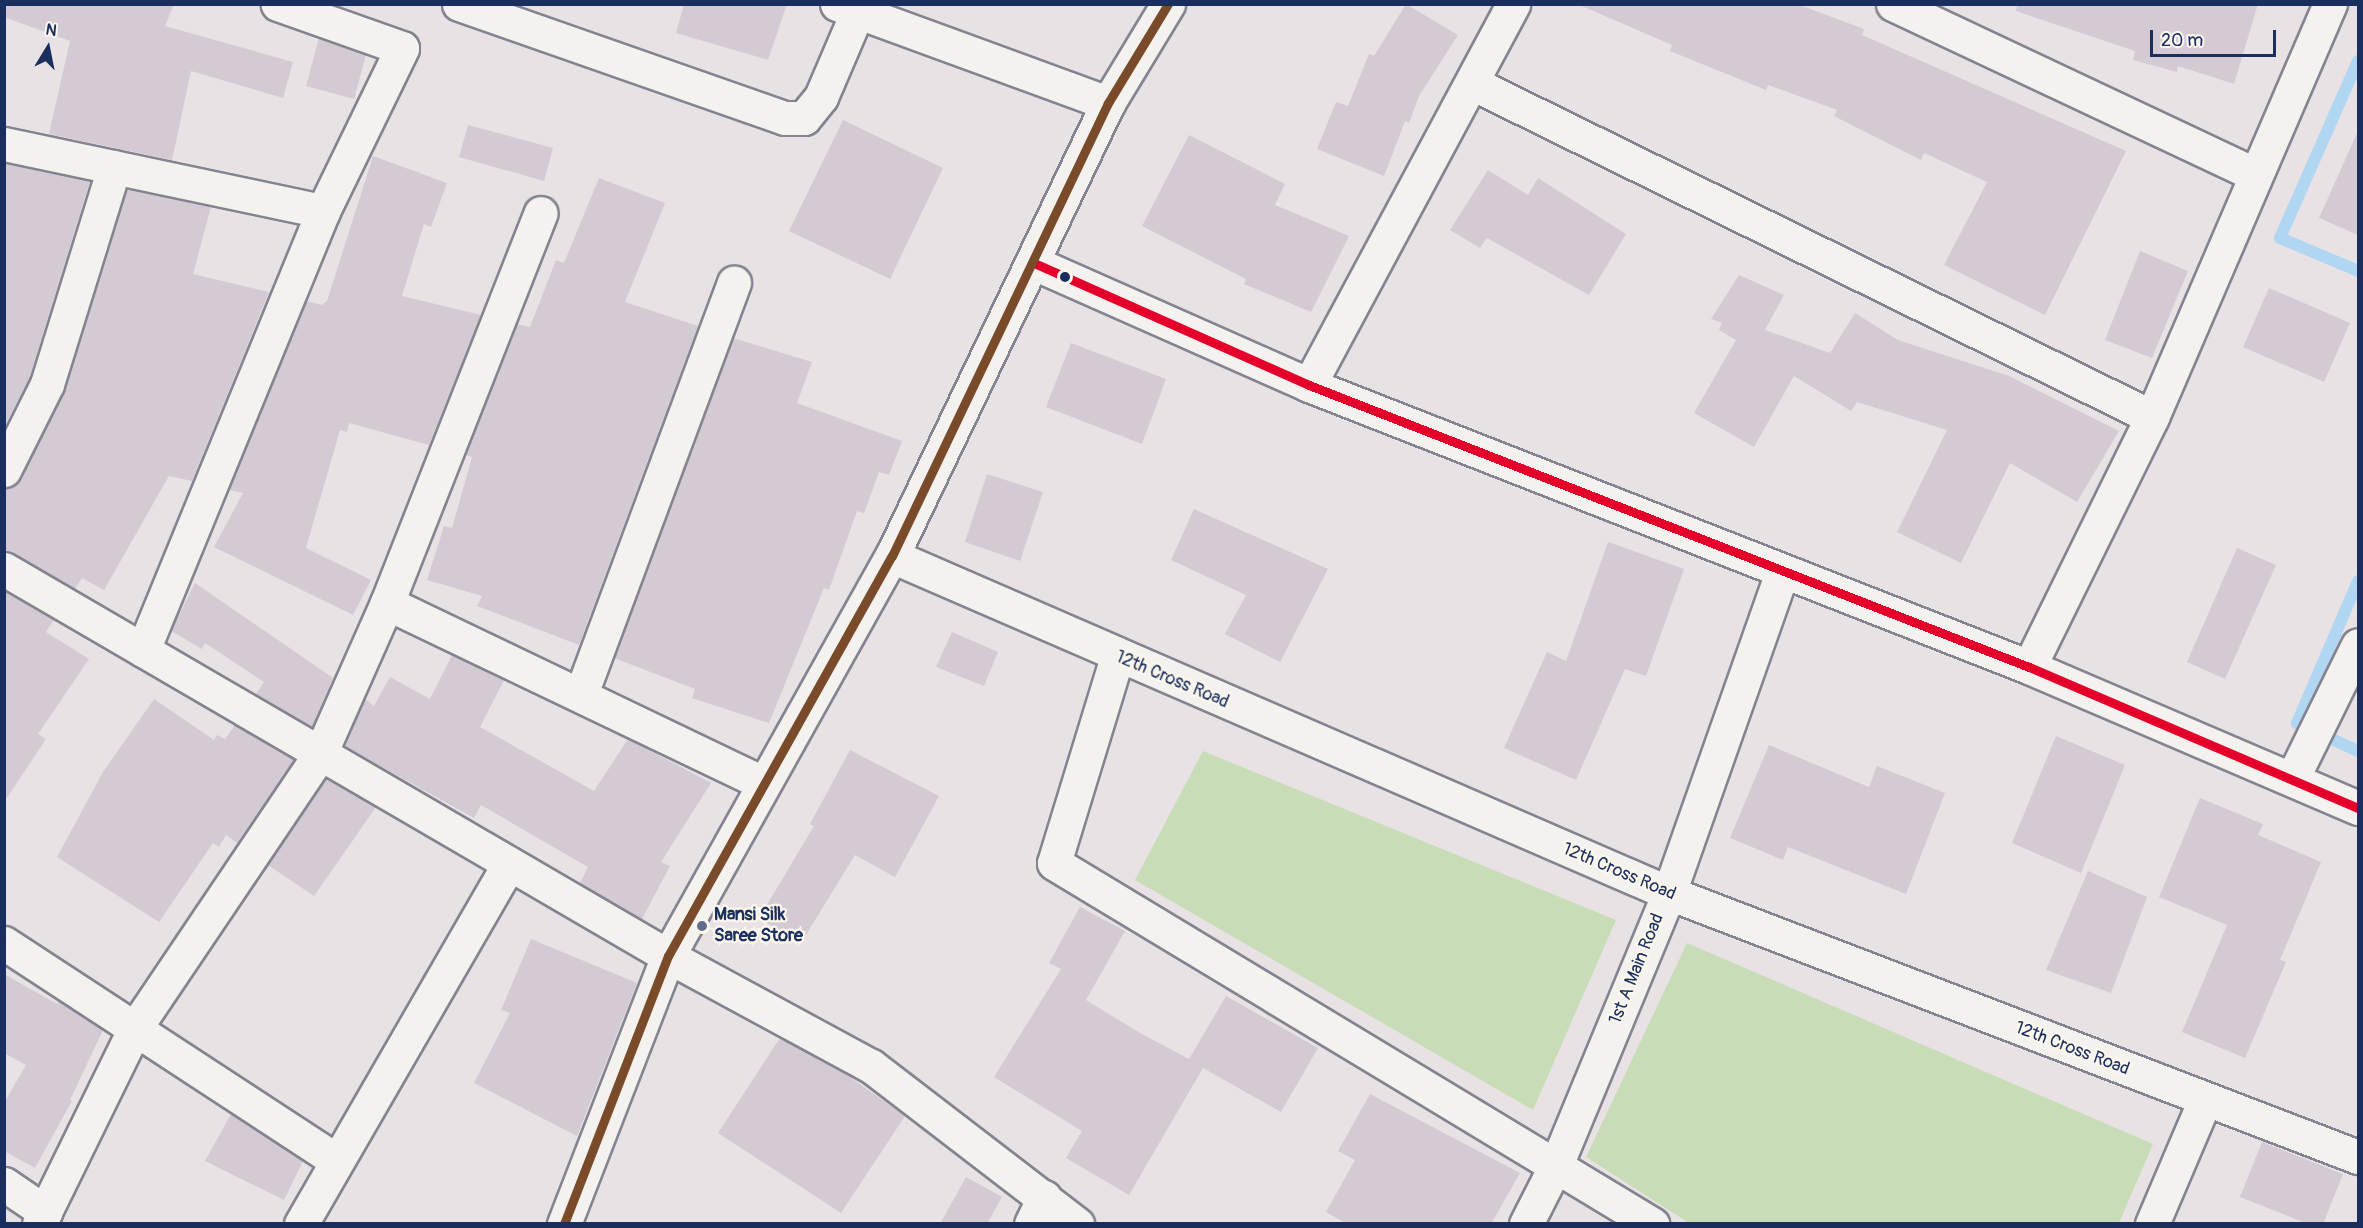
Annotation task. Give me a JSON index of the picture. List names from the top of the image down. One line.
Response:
{"streets":{"street":["12th Cross Road","1st A Main Road"]},"crossings":[["12th Cross Road","1st A Main Road"]],"places":["Mansi Silk Saree Store"],"scale_bar":"20 m","north":"top"}
